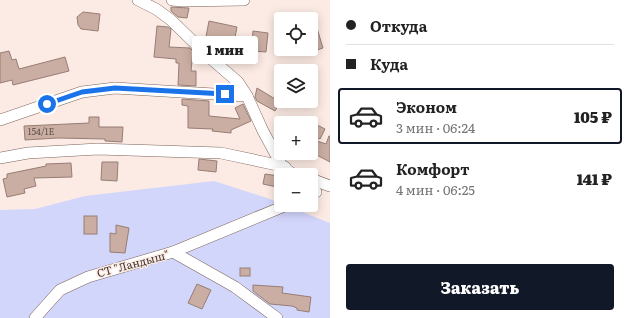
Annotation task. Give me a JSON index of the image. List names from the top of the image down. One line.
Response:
{"streets":{"street":["СТ \"Ландыш\""]},"house_numbers":["154/1Е"],"page":{"banner":["Откуда","Куда"],"map_buttons":["+","−"],"bubble":"1 мин","list":[{"name":"Эконом","note":"3 мин · 06:24","value":"105 ₽"},{"name":"Комфорт","note":"4 мин · 06:25","value":"141 ₽"}],"buttons":"Заказать"}}
